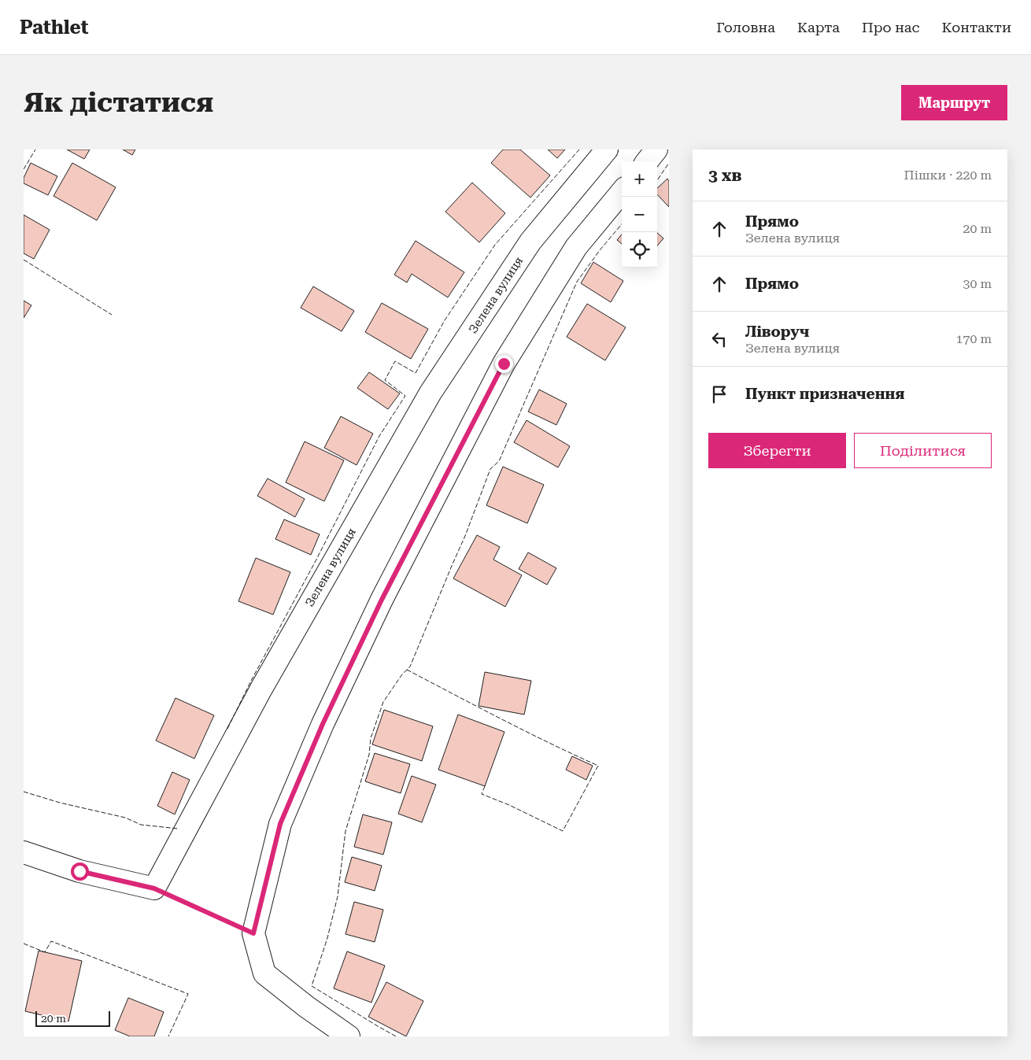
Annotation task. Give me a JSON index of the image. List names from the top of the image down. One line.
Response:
{"streets":{"street":["Зелена вулиця"]},"scale_bar":"20 m","page":{"header":"Pathlet","nav":["Головна","Карта","Про нас","Контакти"],"buttons":["Маршрут",["Зберегти","Поділитися"]],"title":"Як дістатися","heading":["3 хв","Пішки · 220 m"],"map_buttons":["+","−"],"list":[["Прямо","Зелена вулиця","20 m"],["Прямо","30 m"],["Ліворуч","Зелена вулиця","170 m"],"Пункт призначення"],"scale":"20 m"}}
